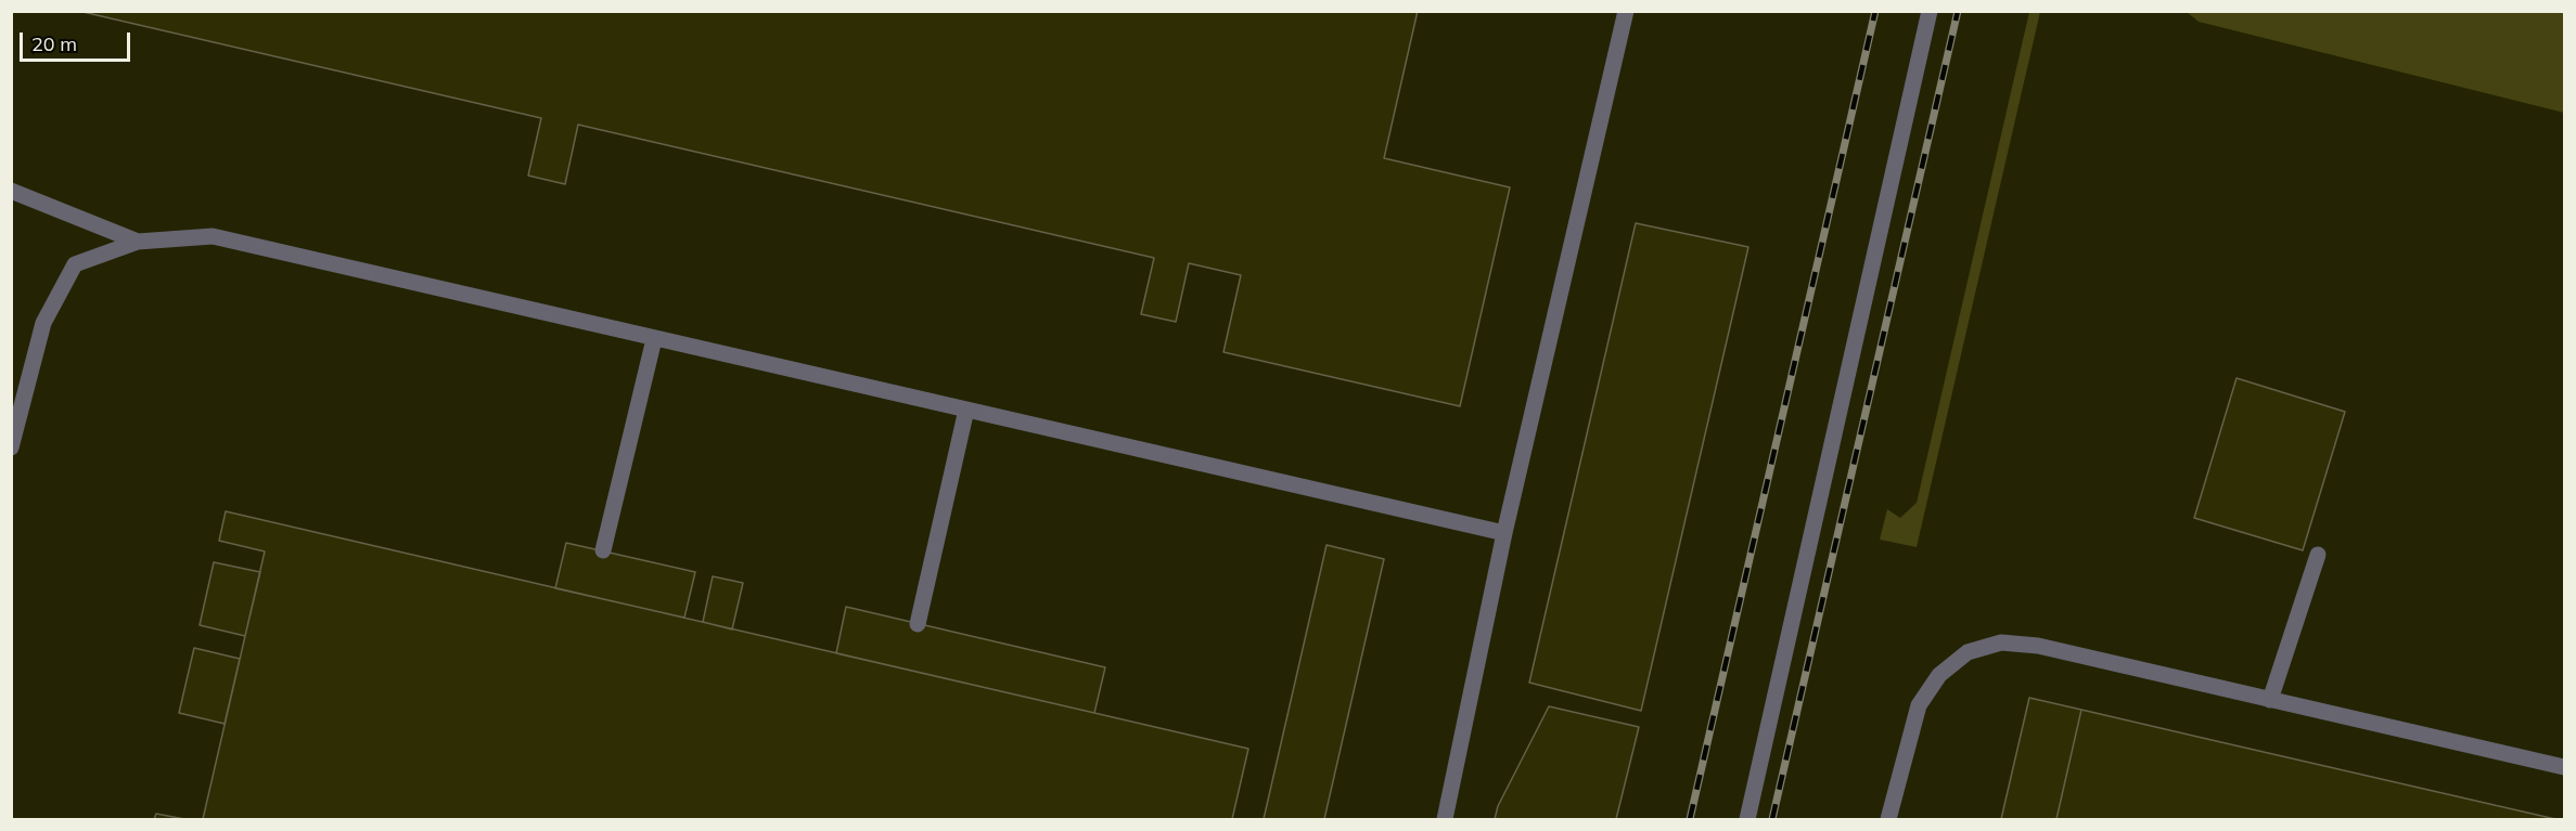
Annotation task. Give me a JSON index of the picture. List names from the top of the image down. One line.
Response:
{"scale_bar":"20 m"}
